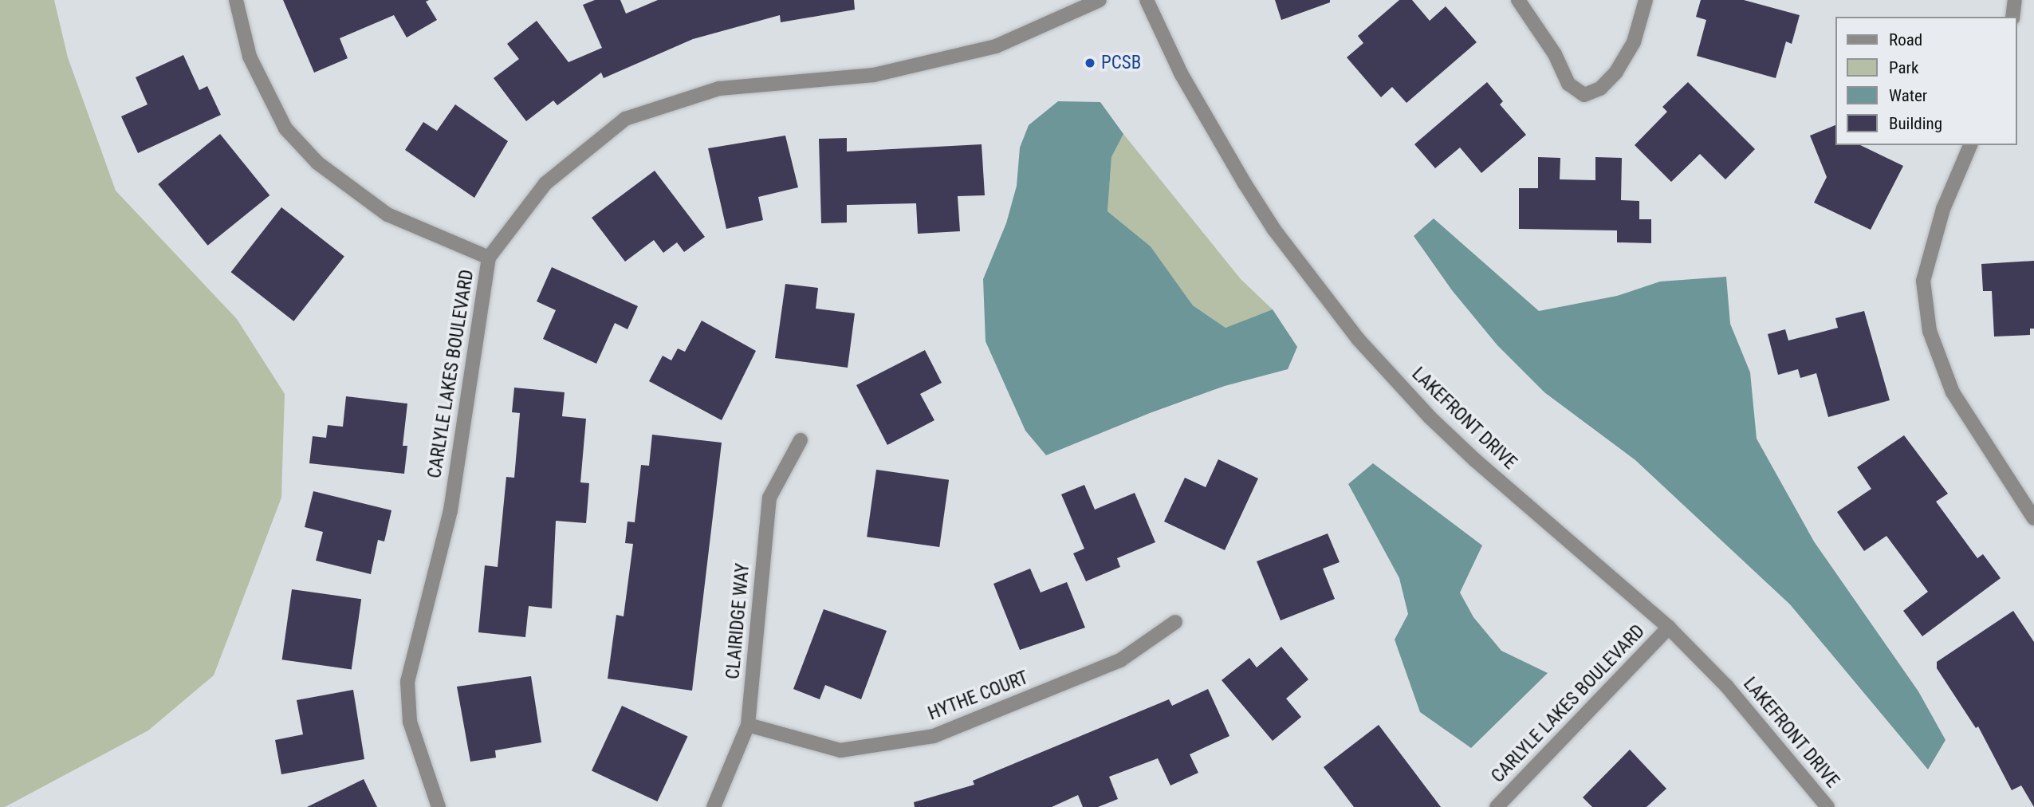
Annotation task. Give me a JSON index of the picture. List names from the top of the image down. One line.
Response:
{"streets":{"street":["CARLYLE LAKES BOULEVARD","LAKEFRONT DRIVE","CLAIRIDGE WAY","HYTHE COURT"]},"crossings":[["CARLYLE LAKES BOULEVARD","LAKEFRONT DRIVE"],["CLAIRIDGE WAY","HYTHE COURT"]],"places":["PCSB"],"legend":["Road","Park","Water","Building"]}
